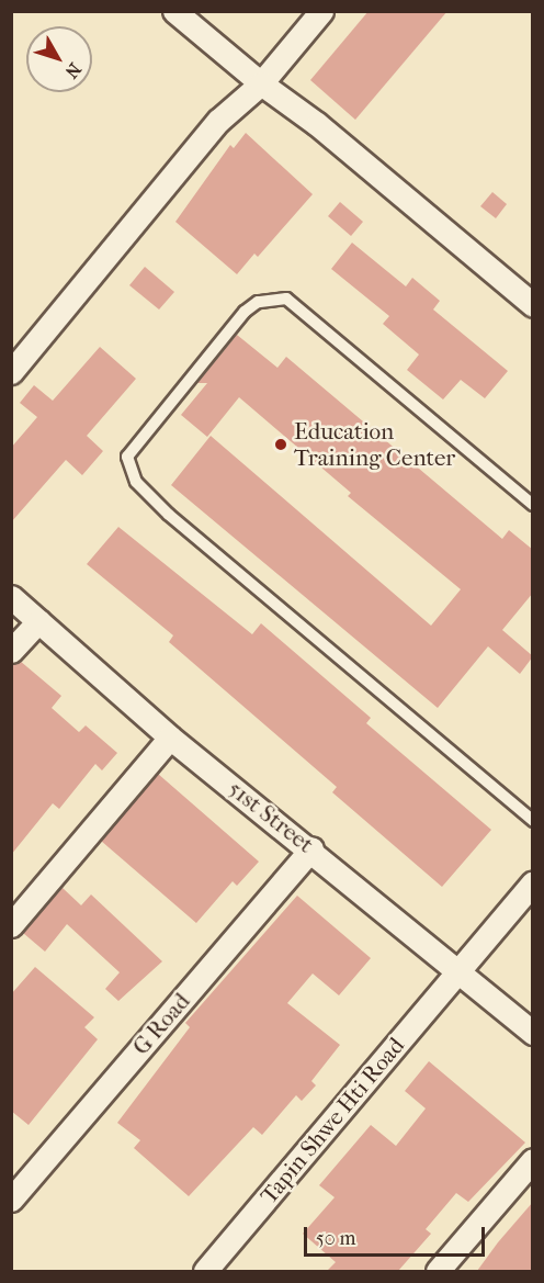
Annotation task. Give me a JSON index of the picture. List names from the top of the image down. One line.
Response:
{"streets":{"street":["51st Street","G Road","Tapin Shwe Hti Road"]},"crossings":[["51st Street","G Road"],["51st Street","Tapin Shwe Hti Road"]],"places":["Education Training Center"],"scale_bar":"50 m","north":"bottom right"}
